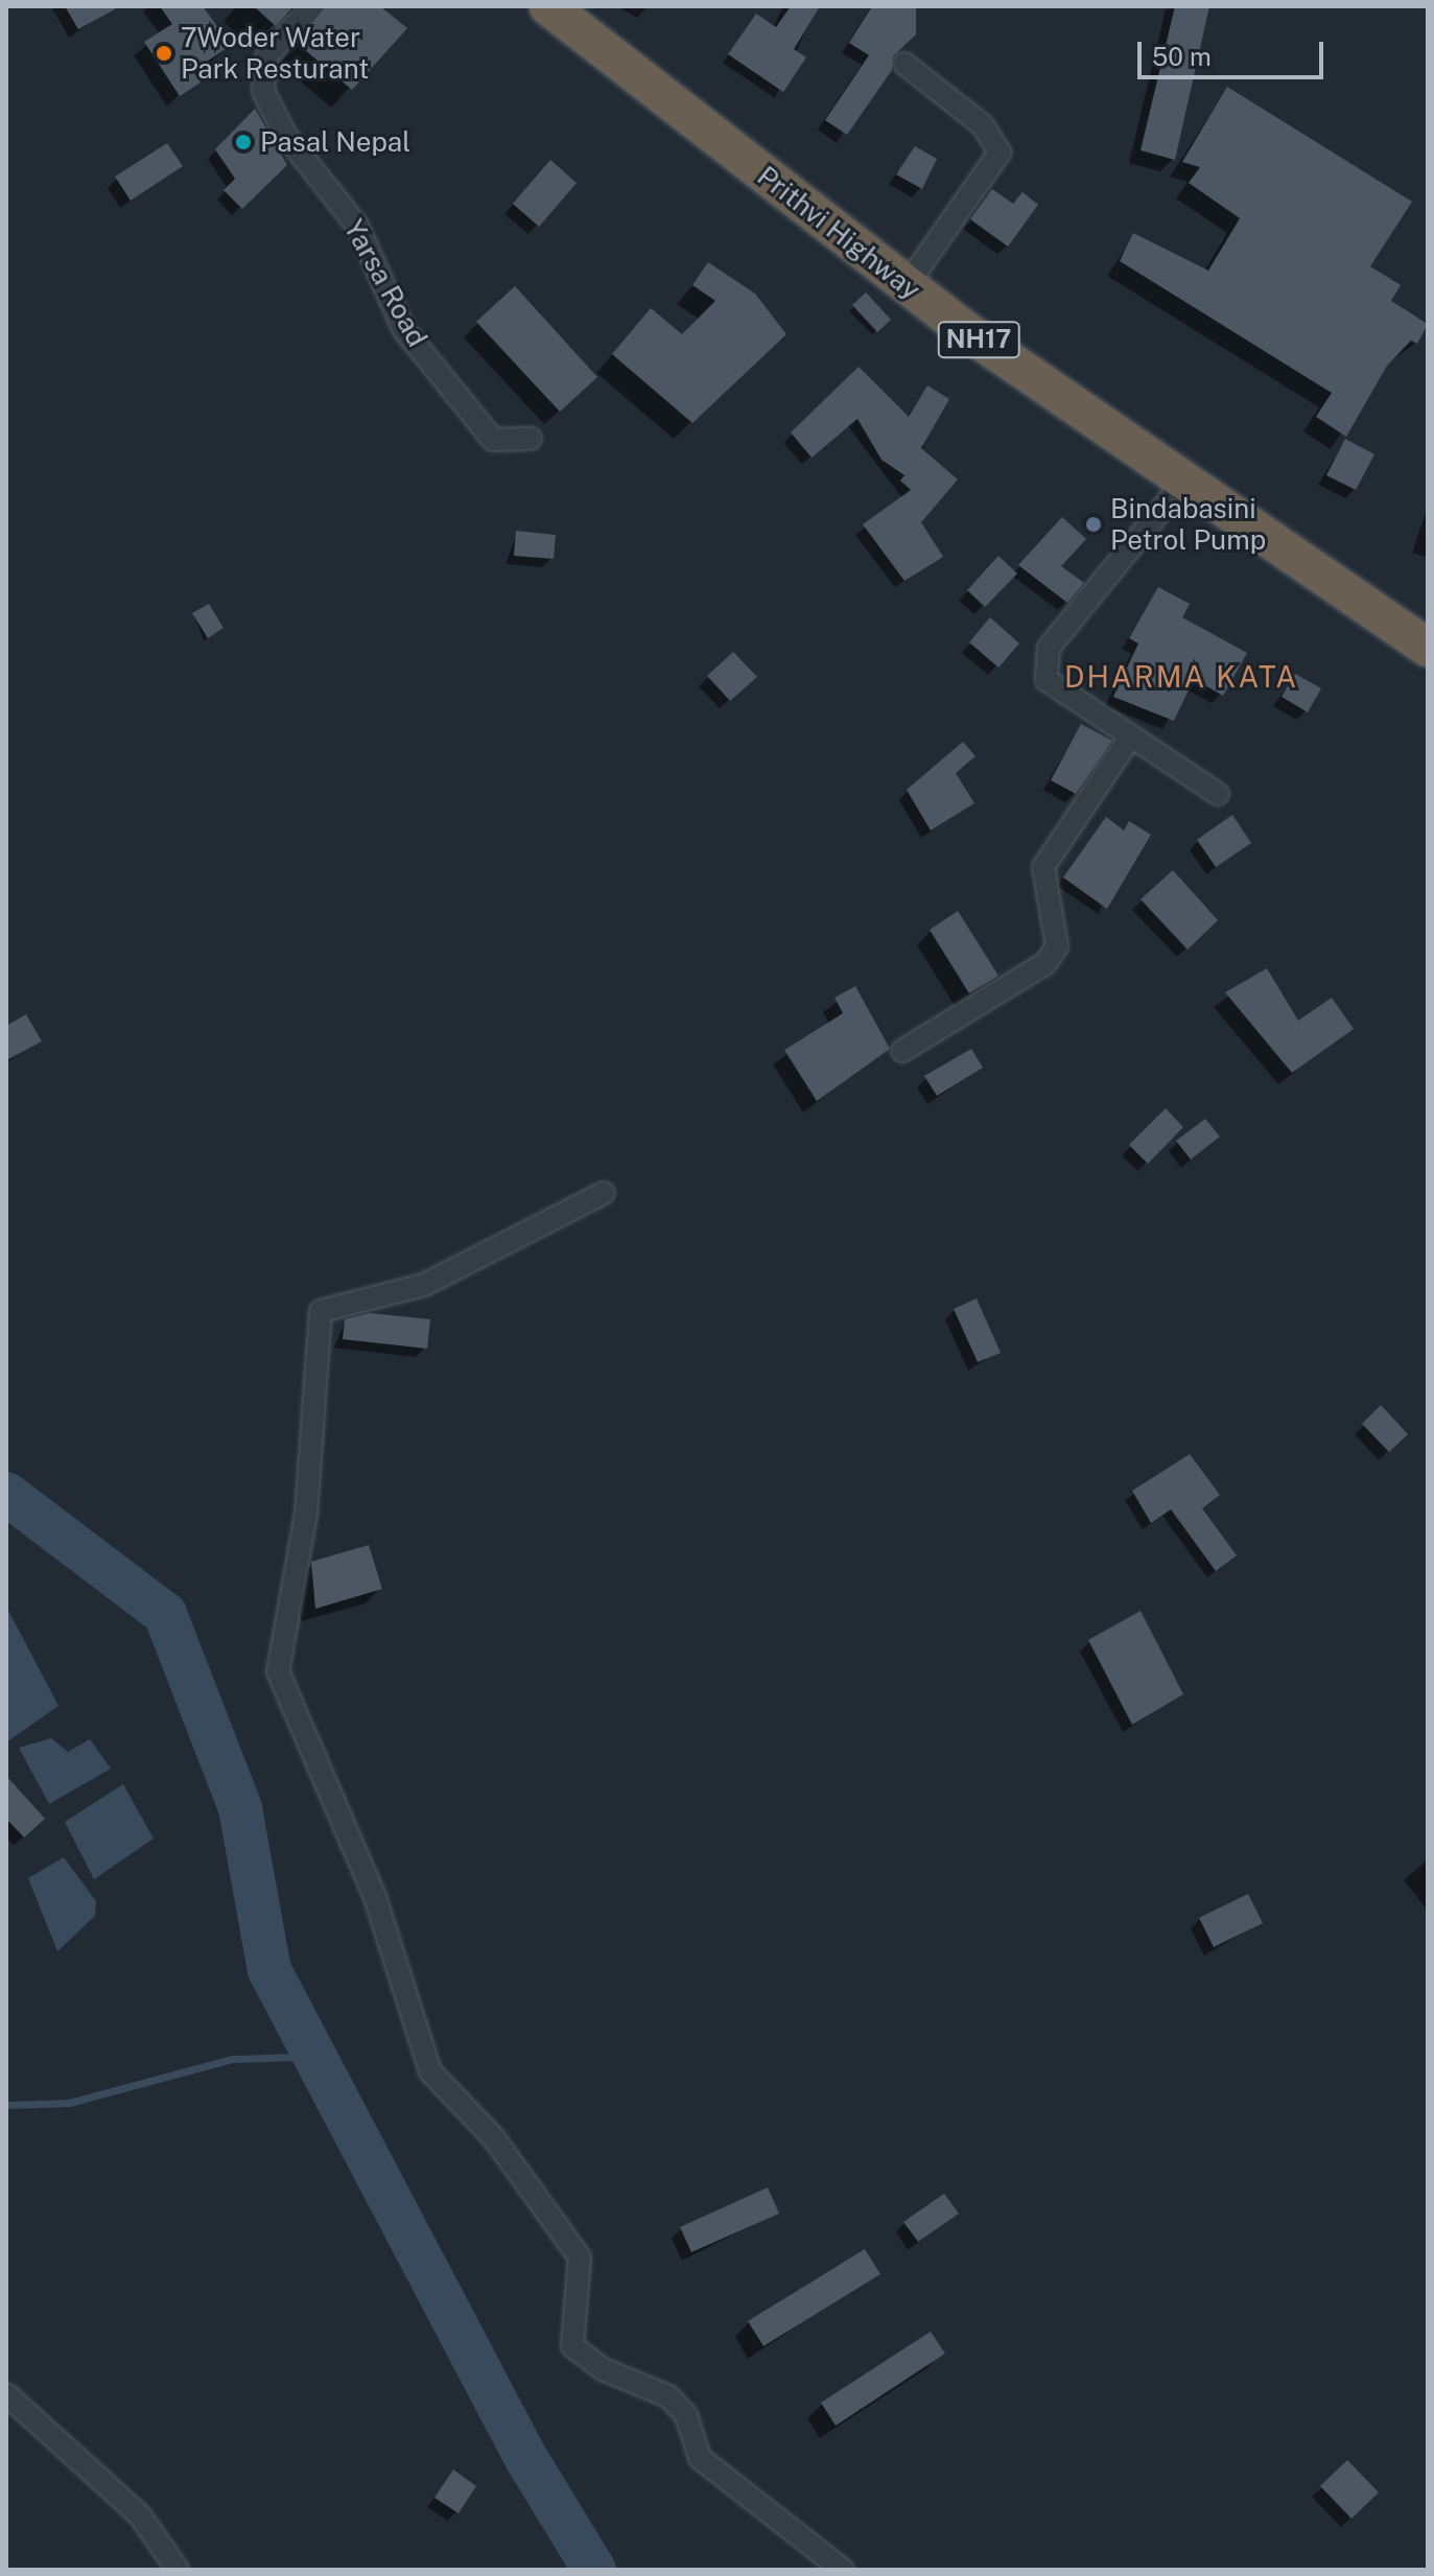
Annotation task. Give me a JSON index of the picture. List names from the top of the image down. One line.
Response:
{"streets":{"highway":["Prithvi Highway","NH17"],"street":["Yarsa Road"]},"districts":["DHARMA KATA"],"places":["7Woder Water Park Resturant","Pasal Nepal","Bindabasini Petrol Pump"],"scale_bar":"50 m"}
